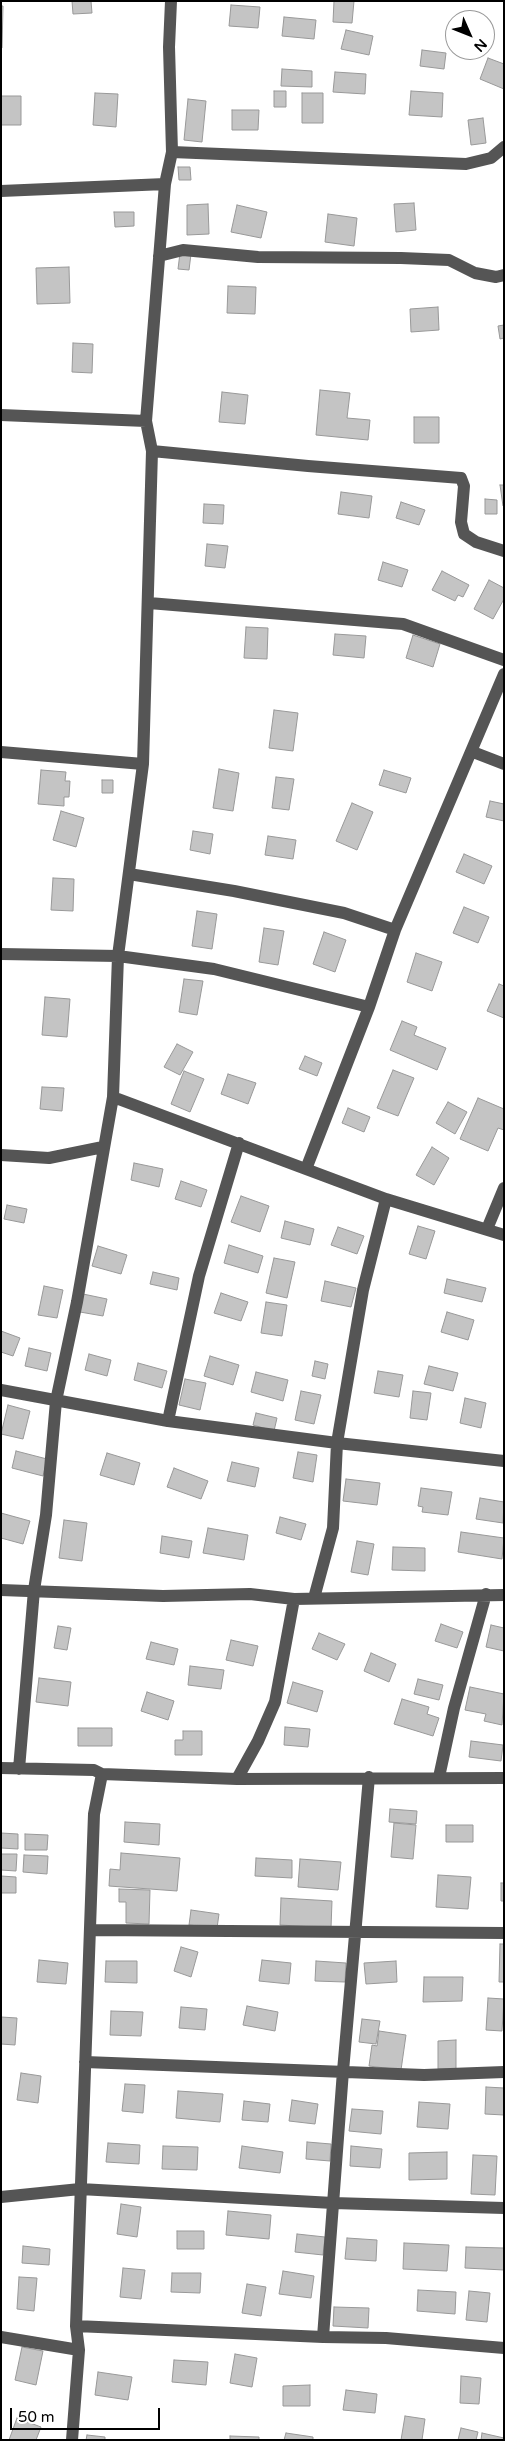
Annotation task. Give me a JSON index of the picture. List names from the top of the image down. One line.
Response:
{"scale_bar":"50 m","north":"bottom right"}
